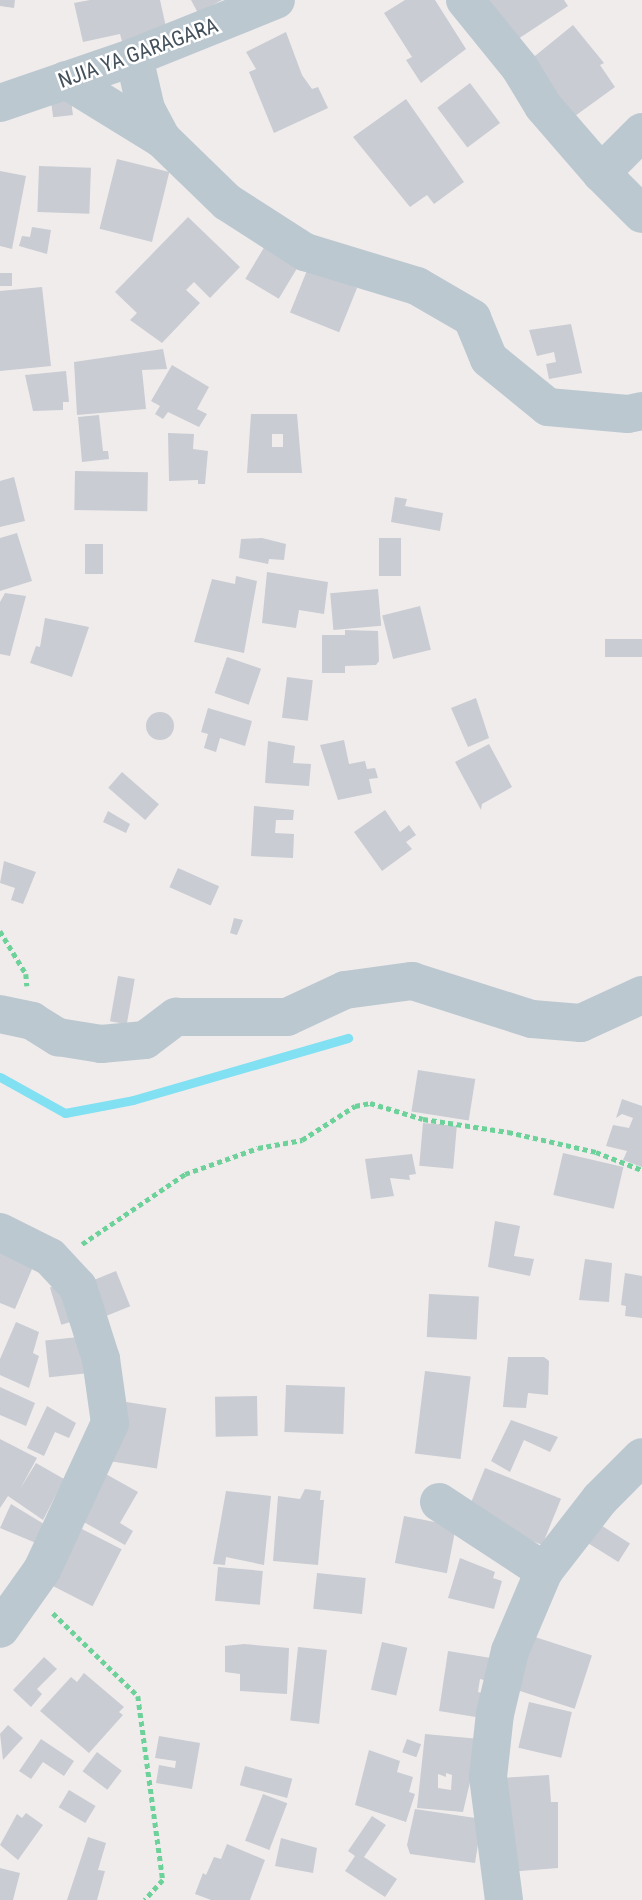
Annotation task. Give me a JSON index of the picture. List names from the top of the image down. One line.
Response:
{"streets":{"street":["NJIA YA GARAGARA"]}}
